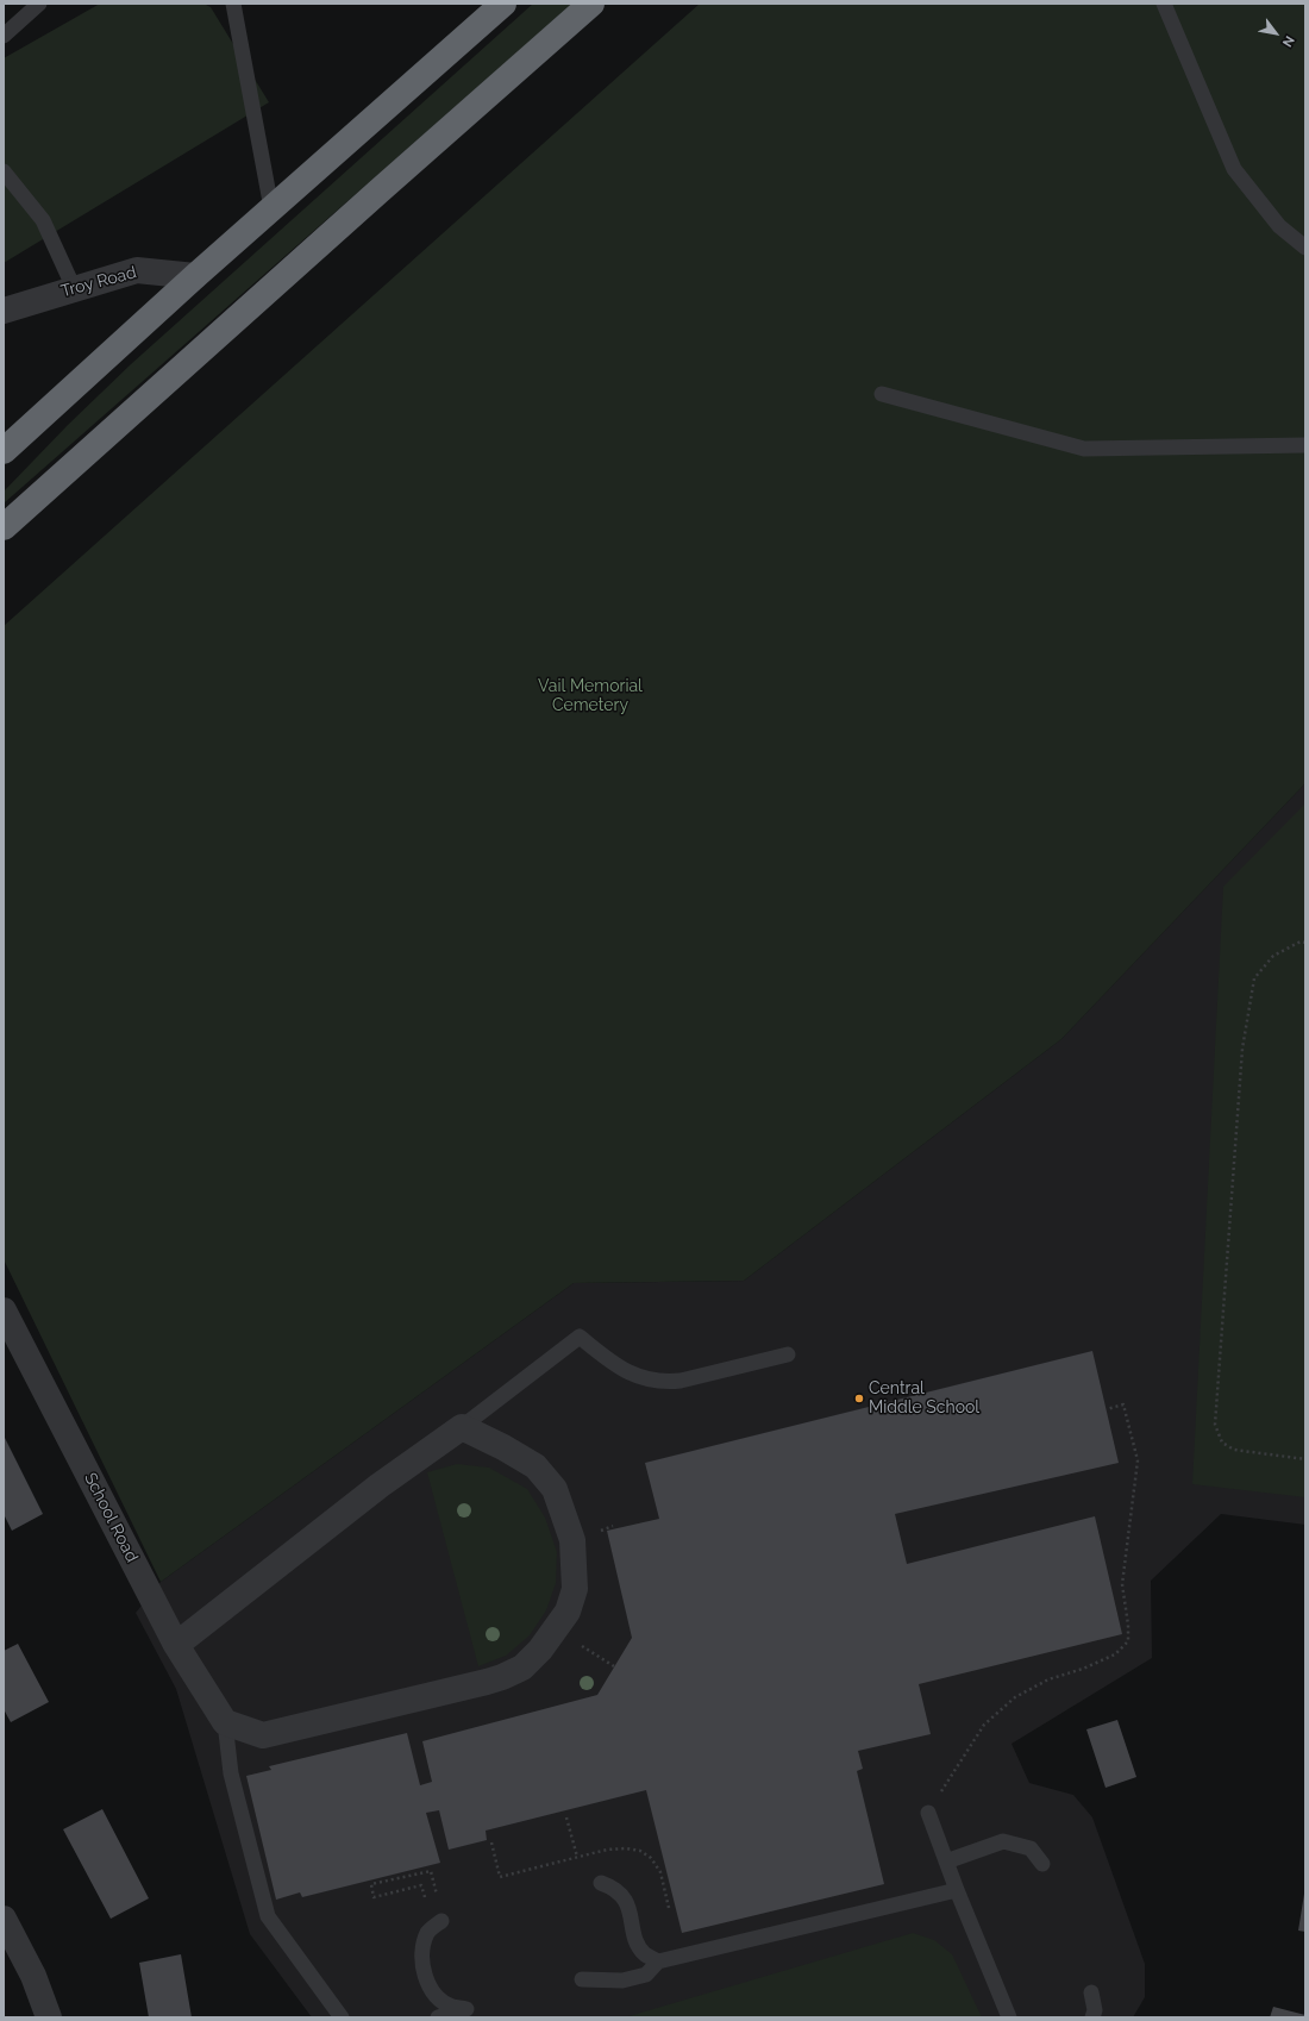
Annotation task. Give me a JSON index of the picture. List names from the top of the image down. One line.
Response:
{"streets":{"street":["Troy Road","School Road"]},"parks":["Vail Memorial Cemetery"],"places":["Central Middle School"],"north":"bottom right"}
